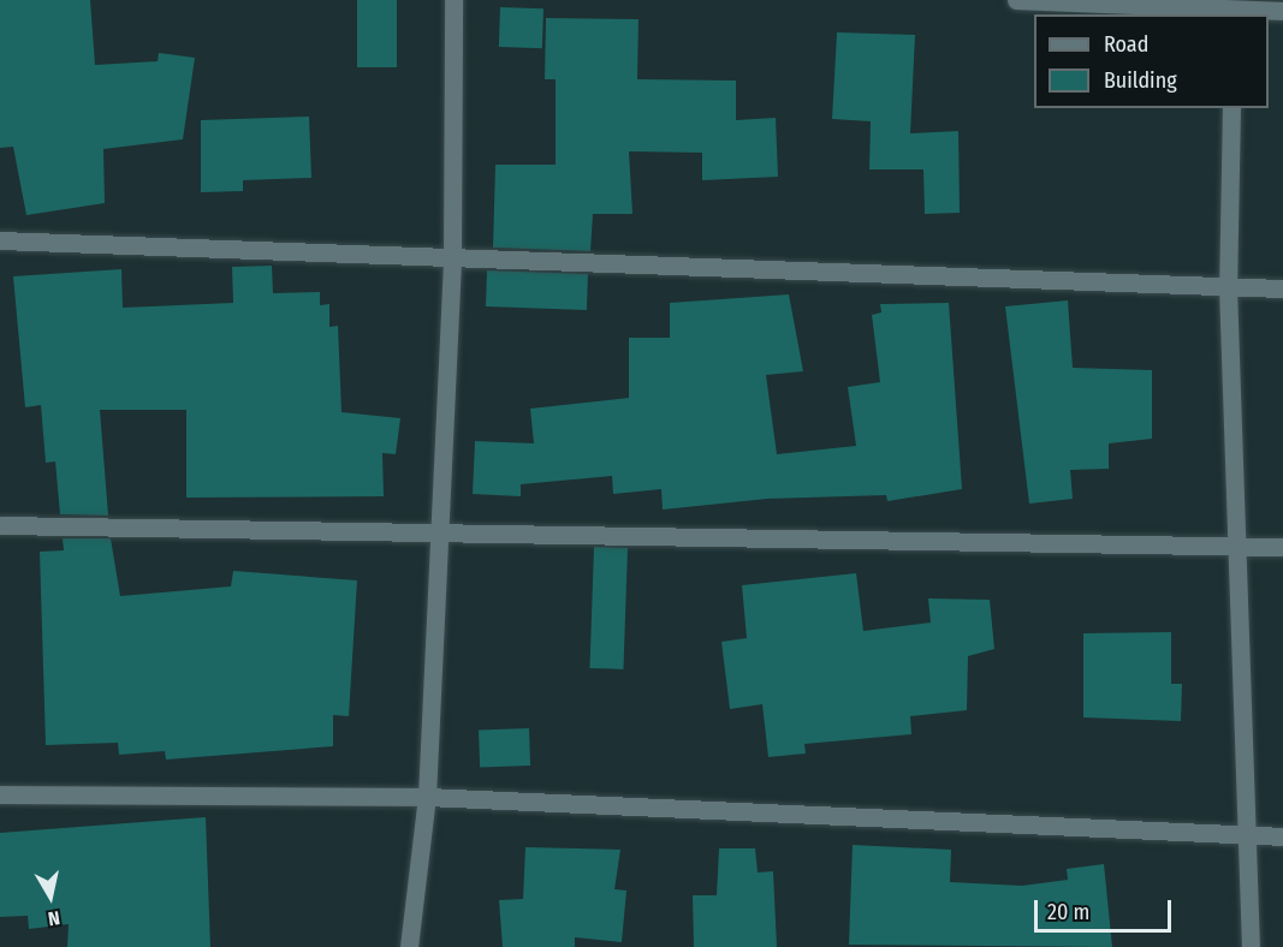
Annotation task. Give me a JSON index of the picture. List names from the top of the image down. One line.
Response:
{"legend":["Road","Building"],"scale_bar":"20 m","north":"bottom"}
